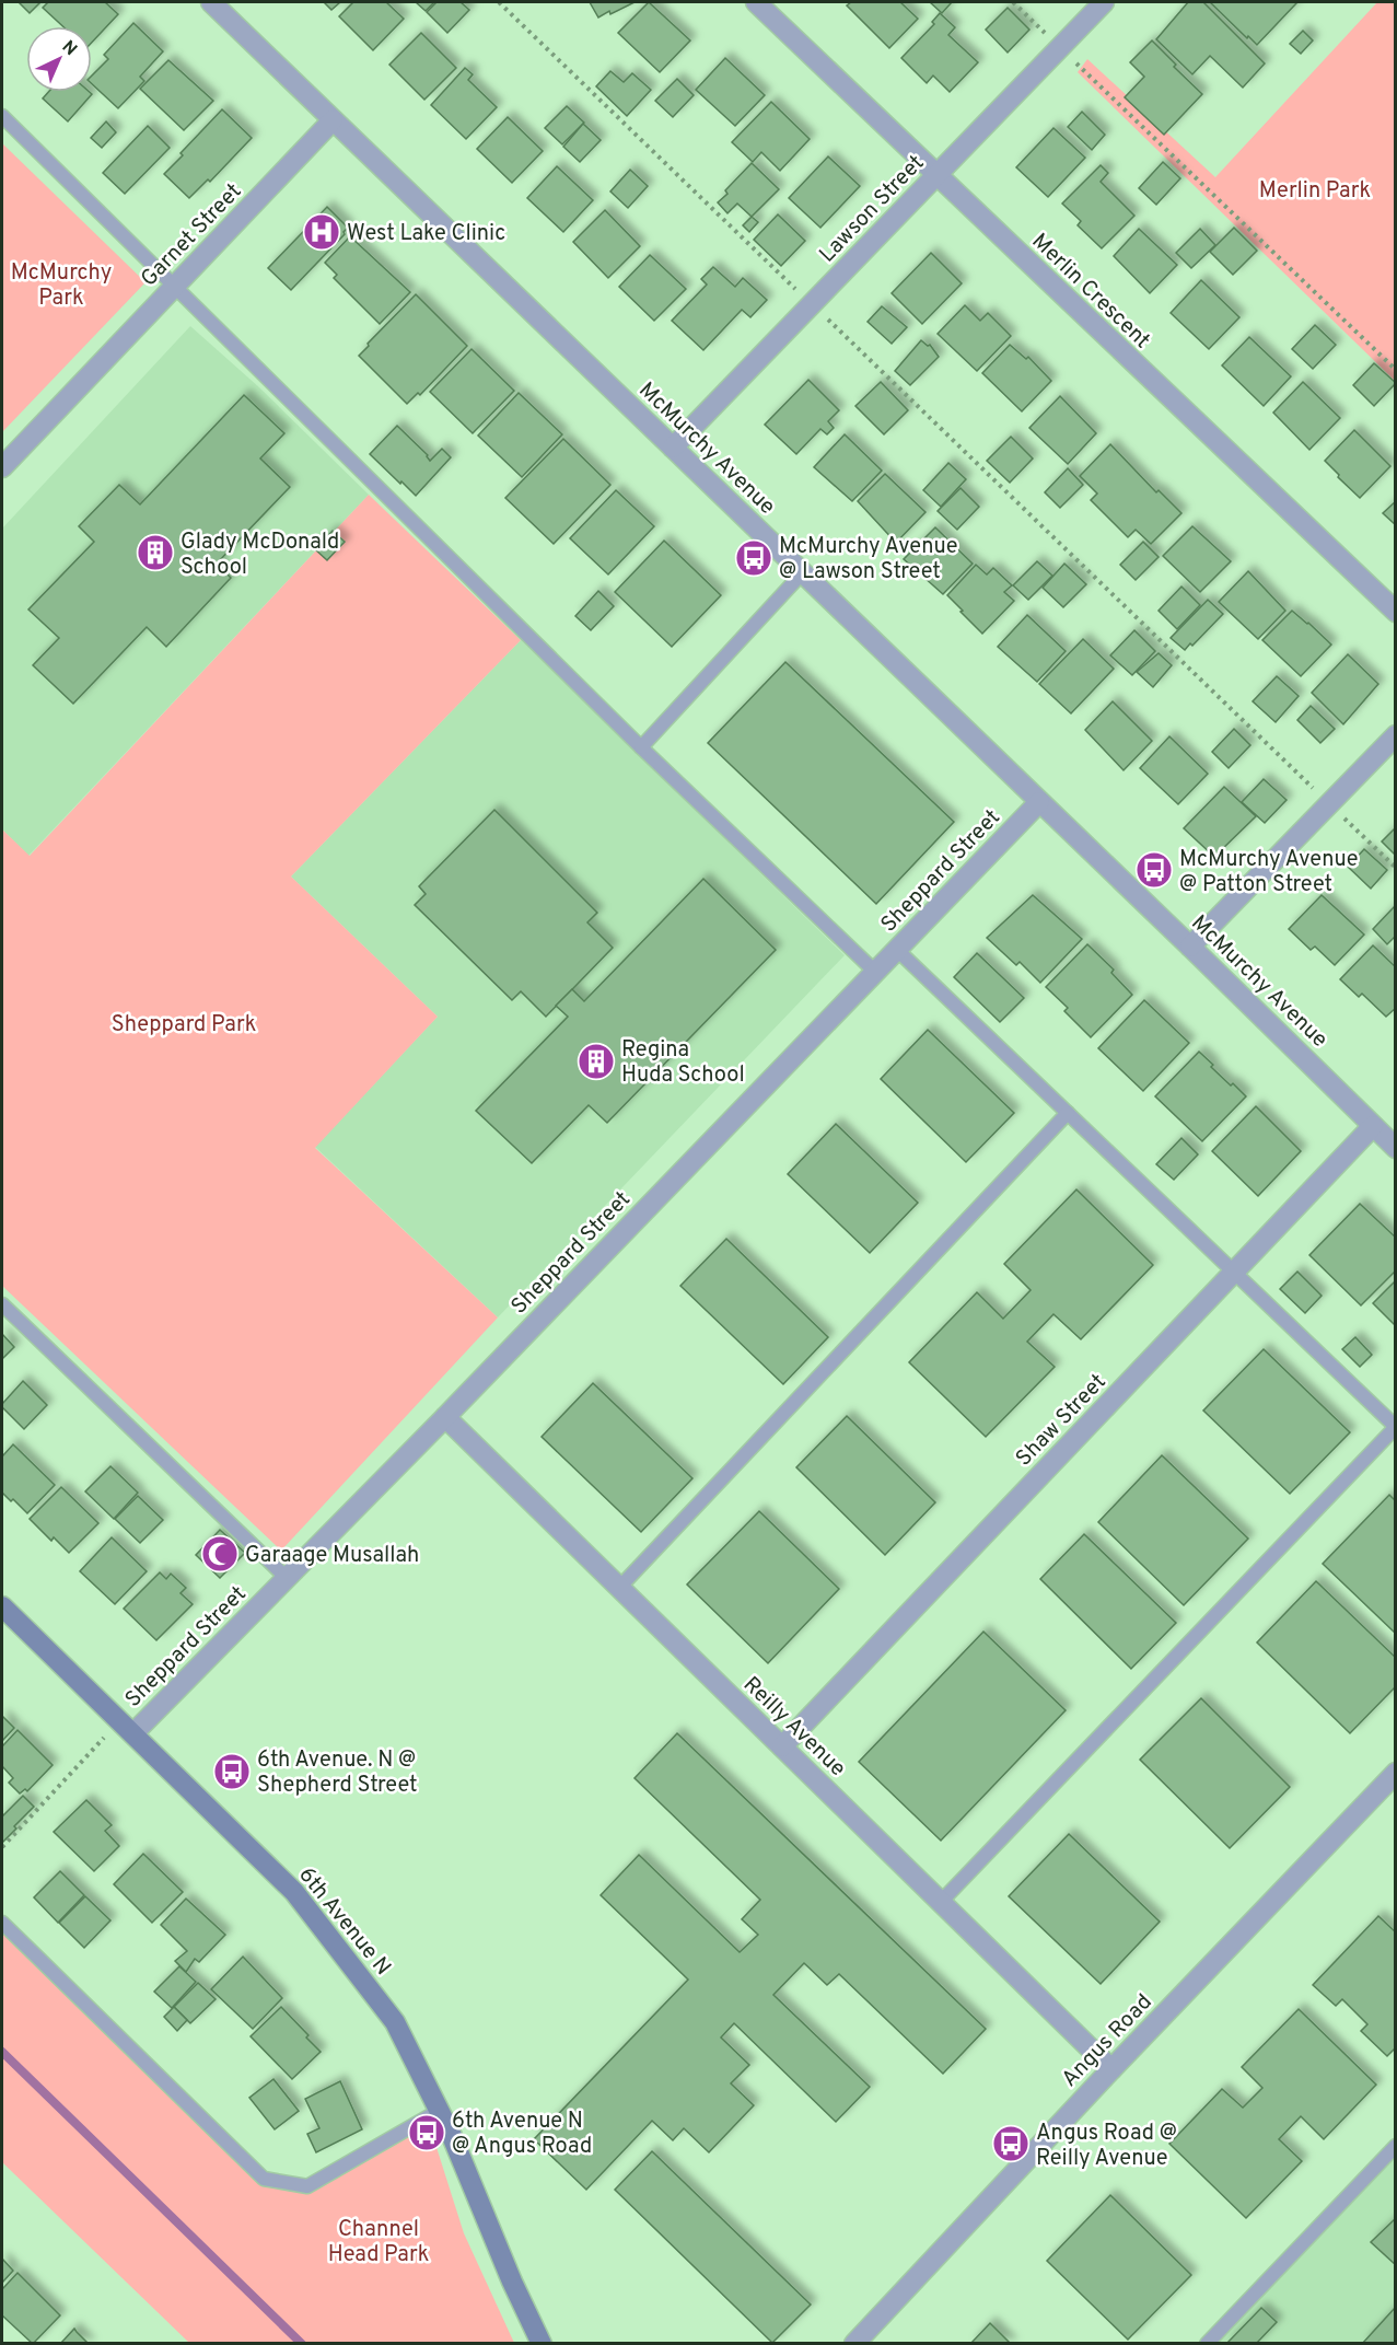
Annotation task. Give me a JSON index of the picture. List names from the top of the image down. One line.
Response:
{"streets":{"street":["Lawson Street","Garnet Street","Merlin Crescent","McMurchy Avenue","Sheppard Street","Shaw Street","Reilly Avenue","6th Avenue N","Angus Road"]},"crossings":[["Lawson Street","Merlin Crescent"],["Lawson Street","McMurchy Avenue"],["Garnet Street","McMurchy Avenue"],["McMurchy Avenue","Sheppard Street"],["McMurchy Avenue","Shaw Street"],["Sheppard Street","Reilly Avenue"],["Sheppard Street","6th Avenue N"],["Shaw Street","Reilly Avenue"],["Reilly Avenue","Angus Road"]],"parks":["Merlin Park","McMurchy Park","Sheppard Park","Channel Head Park"],"places":{"hospital":["West Lake Clinic"],"building":["Glady McDonald School","Regina Huda School"],"bus stop":["McMurchy Avenue @ Lawson Street","McMurchy Avenue @ Patton Street","6th Avenue. N @ Shepherd Street","6th Avenue N @ Angus Road","Angus Road @ Reilly Avenue"],"mosque":["Garaage Musallah"]},"north":"top right"}
